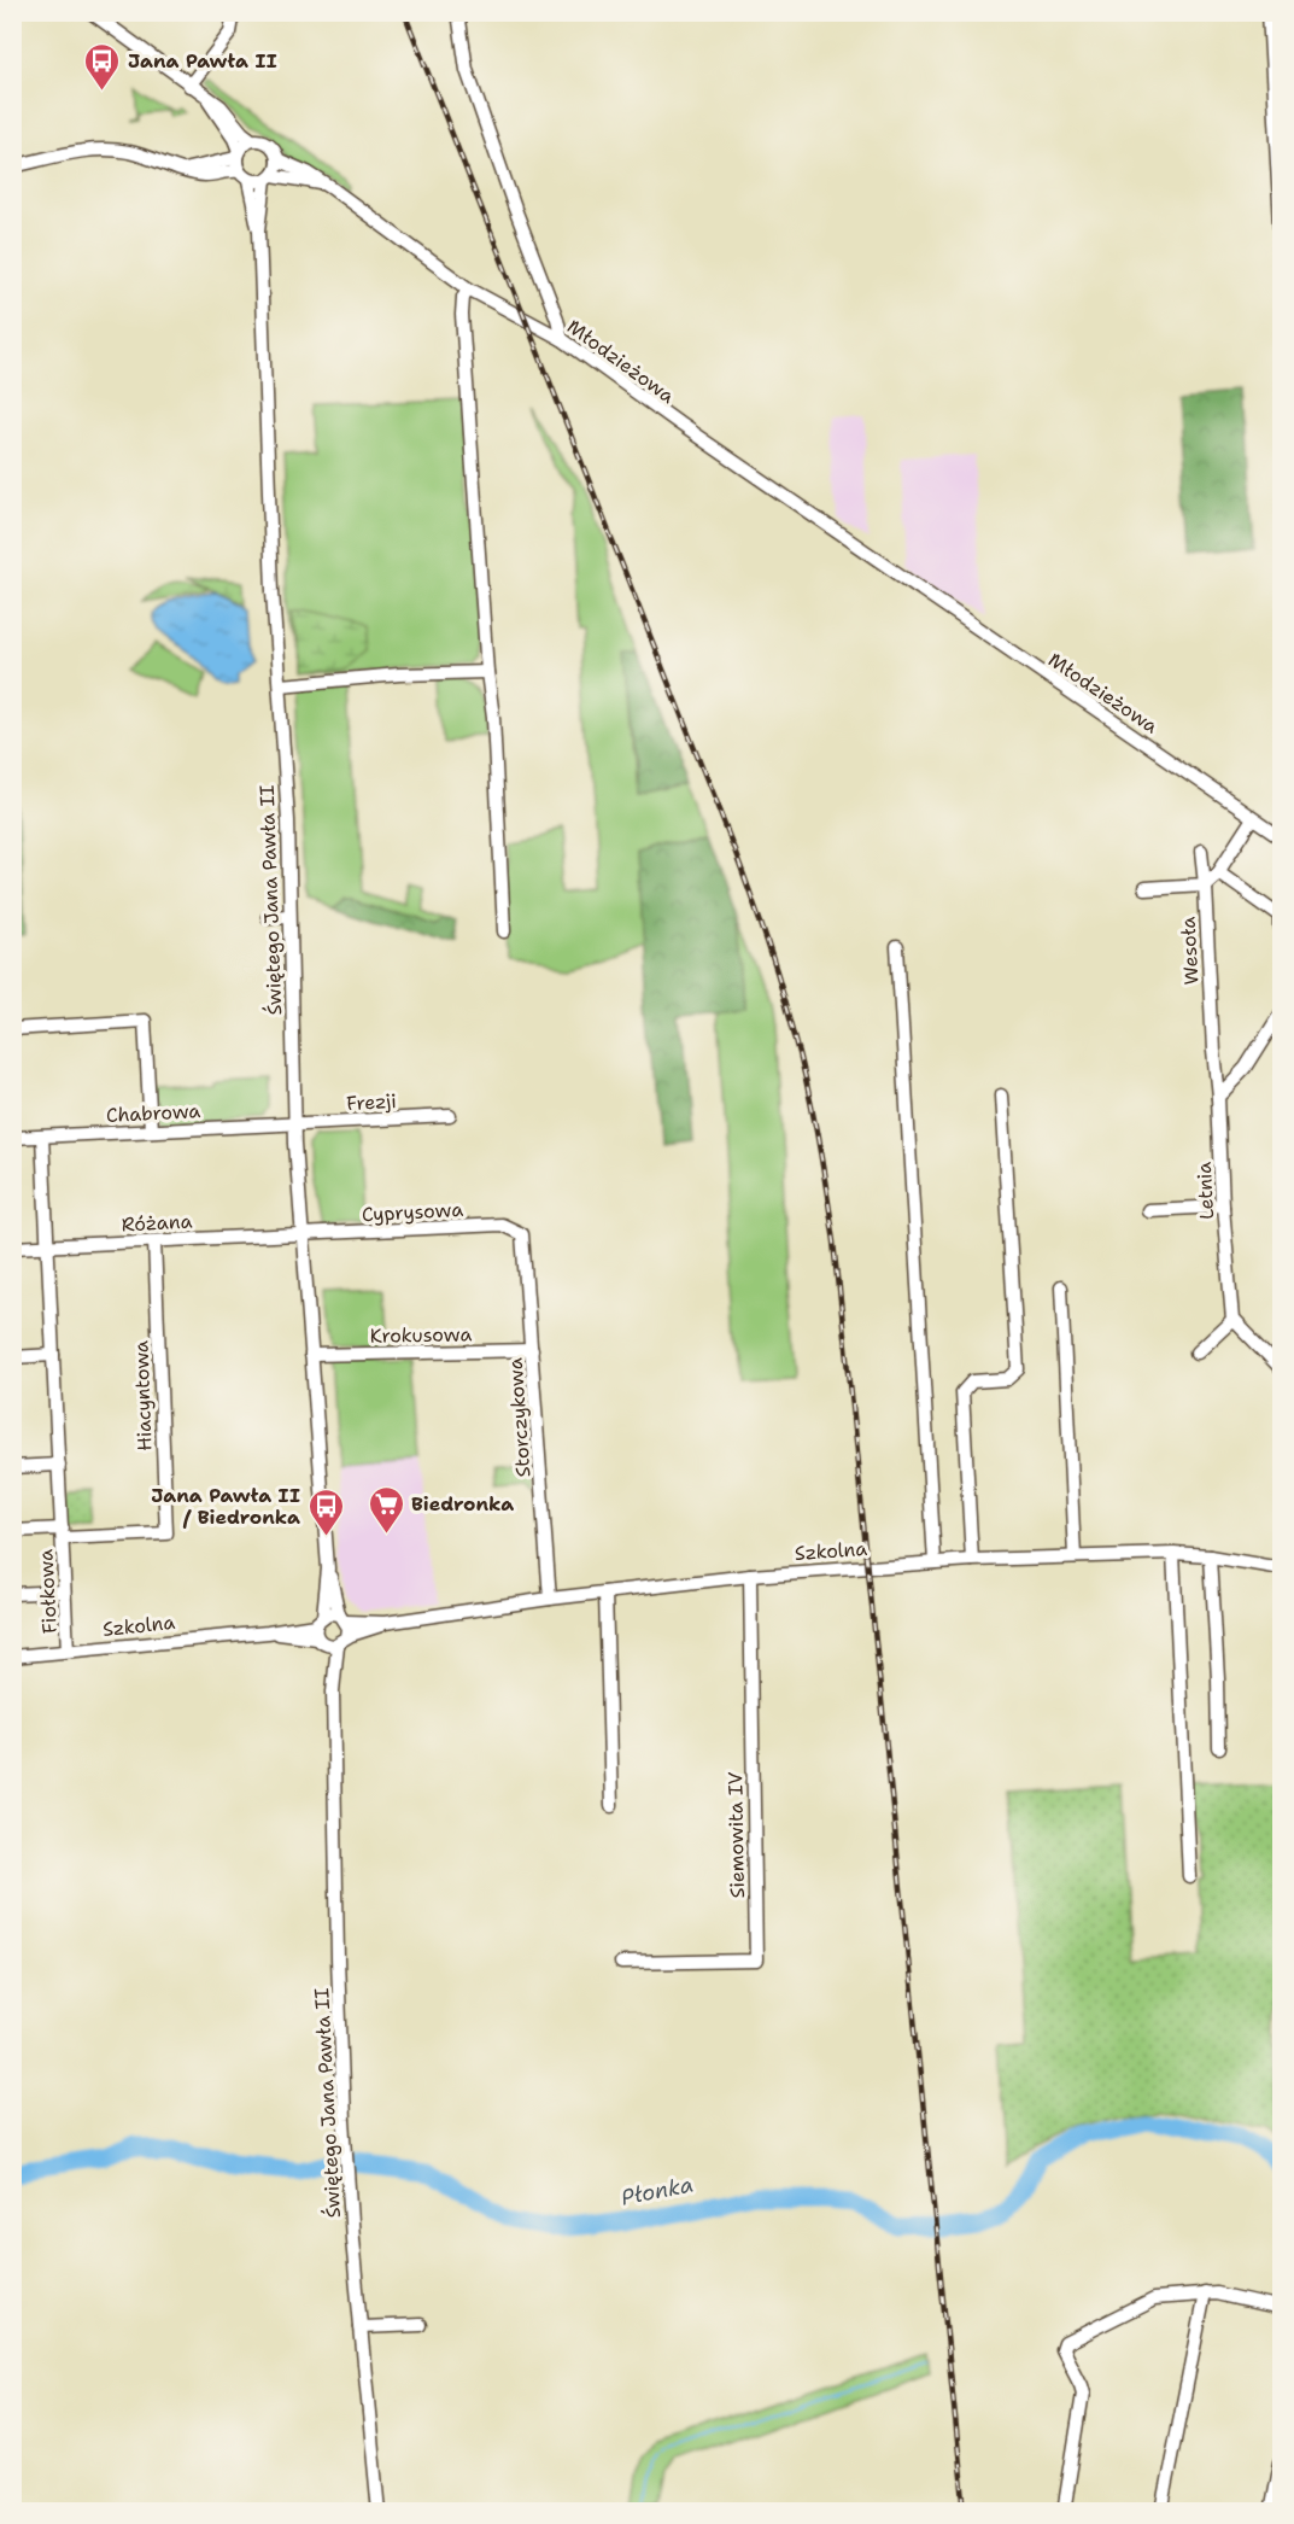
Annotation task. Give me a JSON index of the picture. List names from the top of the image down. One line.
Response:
{"streets":{"street":["Młodzieżowa","Świętego Jana Pawła II","Wesoła","Frezji","Chabrowa","Letnia","Cyprysowa","Różana","Krokusowa","Hiacyntowa","Storczykowa","Szkolna","Fiołkowa","Siemowita IV"]},"crossings":[["Młodzieżowa","Świętego Jana Pawła II"],["Świętego Jana Pawła II","Frezji"],["Świętego Jana Pawła II","Chabrowa"],["Świętego Jana Pawła II","Cyprysowa"],["Świętego Jana Pawła II","Różana"],["Świętego Jana Pawła II","Krokusowa"],["Świętego Jana Pawła II","Szkolna"],["Wesoła","Letnia"],["Frezji","Chabrowa"],["Chabrowa","Fiołkowa"],["Cyprysowa","Różana"],["Cyprysowa","Storczykowa"],["Różana","Hiacyntowa"],["Różana","Fiołkowa"],["Krokusowa","Storczykowa"],["Hiacyntowa","Fiołkowa"],["Storczykowa","Szkolna"],["Szkolna","Fiołkowa"],["Szkolna","Siemowita IV"]],"water":["Płonka"],"places":{"bus stop":["Jana Pawła II","Jana Pawła II / Biedronka"],"supermarket":["Biedronka"]}}
